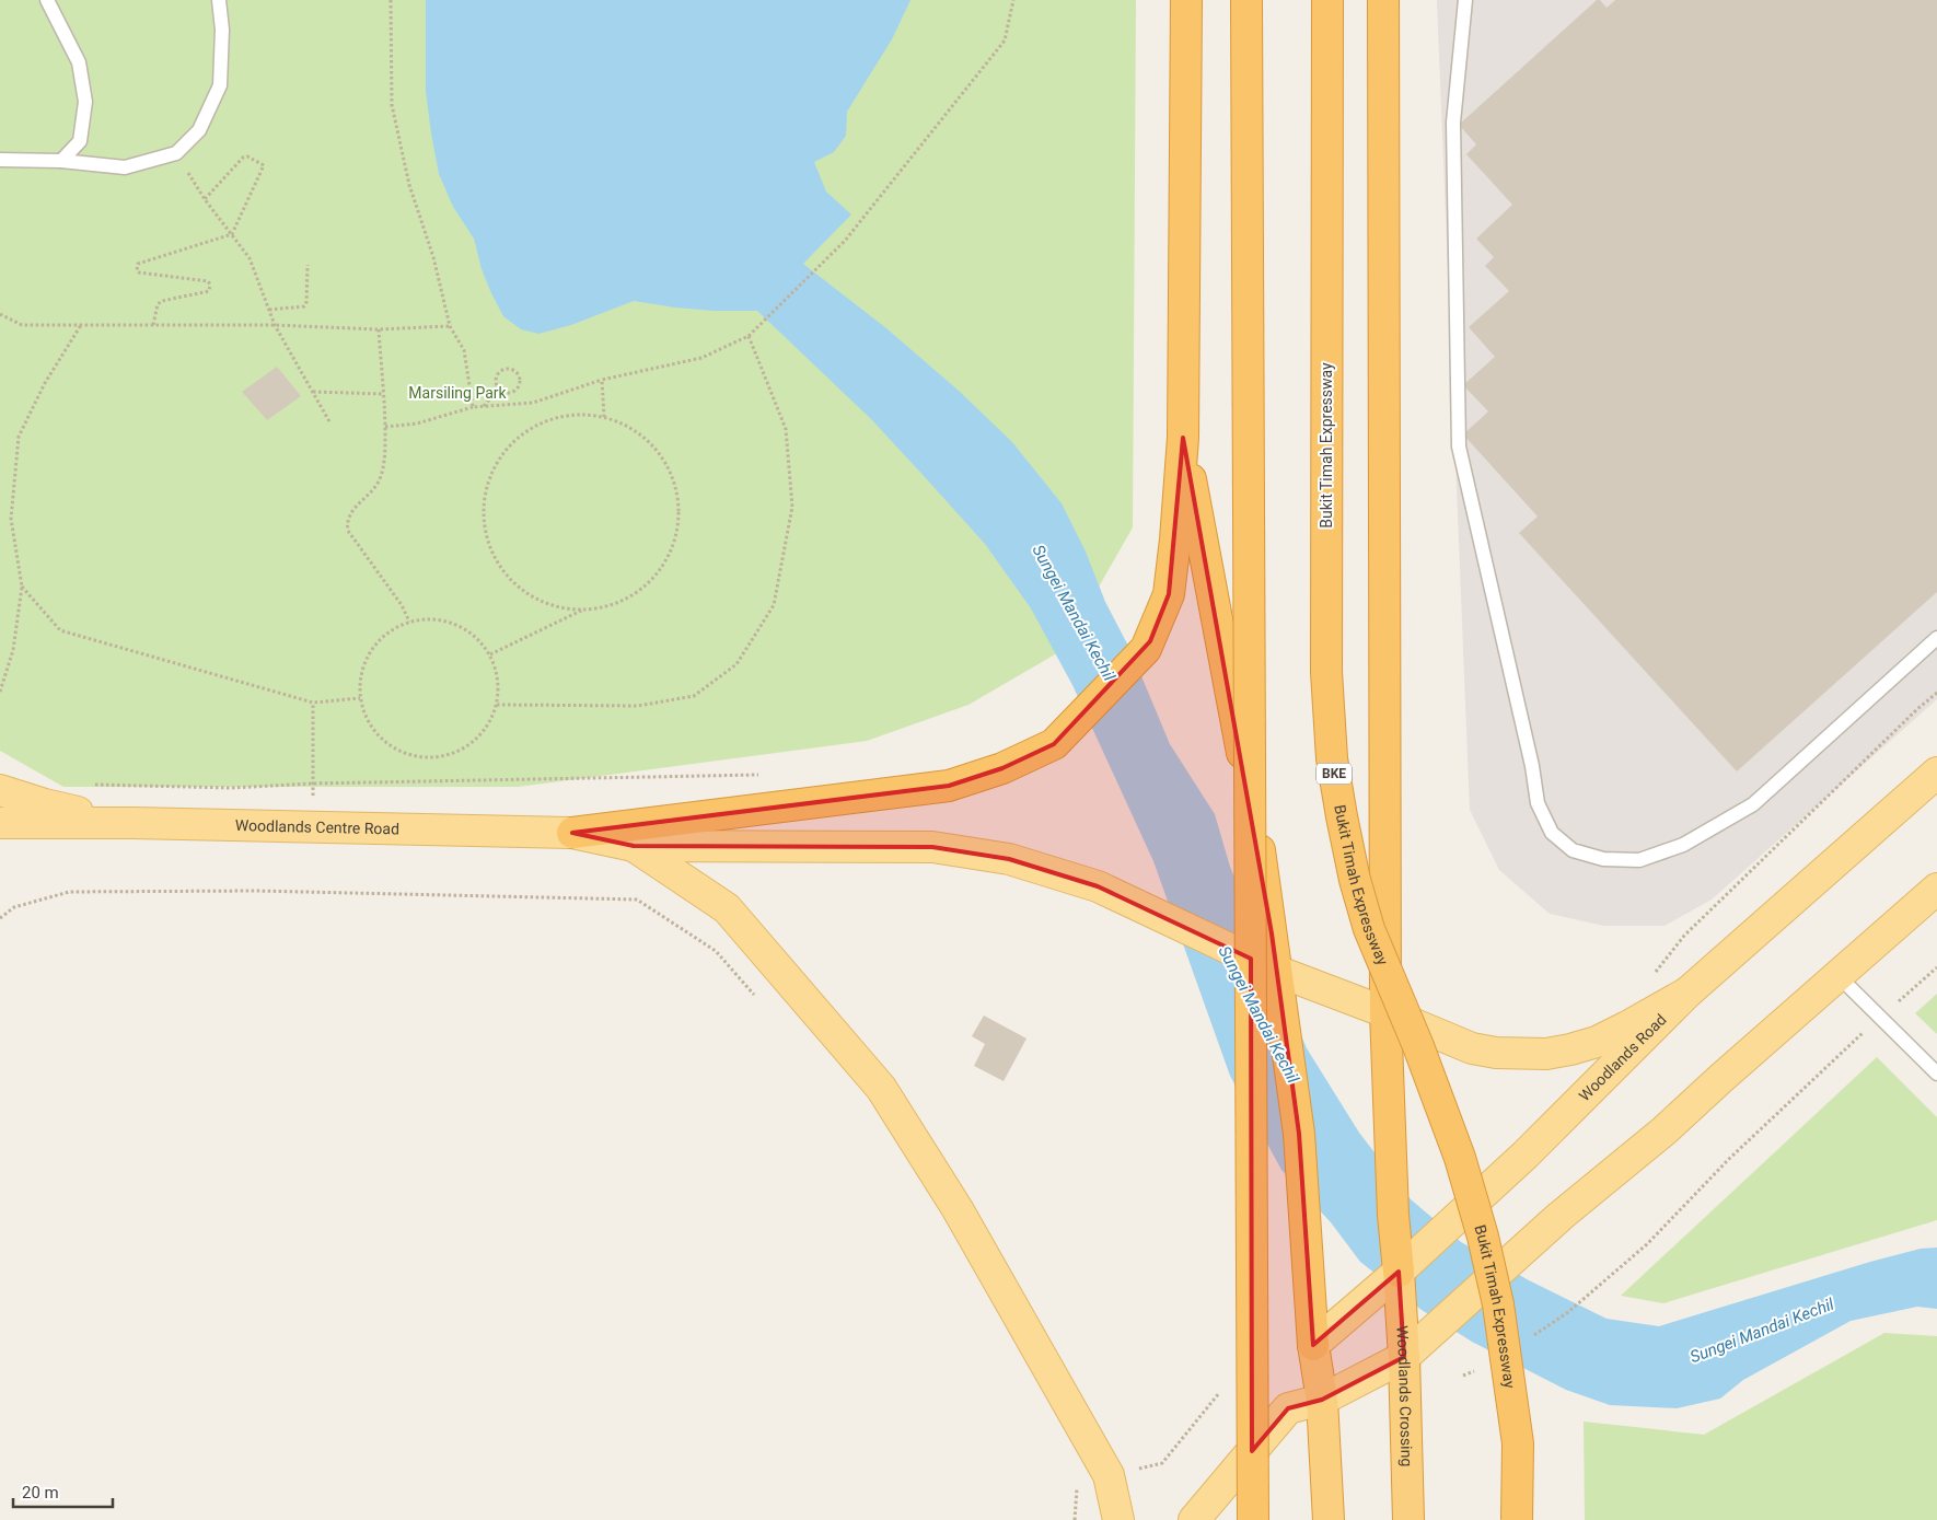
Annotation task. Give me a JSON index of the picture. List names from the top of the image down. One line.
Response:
{"streets":{"highway":["Bukit Timah Expressway","BKE","Woodlands Crossing"],"main road":["Woodlands Centre Road","Woodlands Road"]},"crossings":[["Woodlands Road","Woodlands Crossing"]],"water":["Sungei Mandai Kechil"],"parks":["Marsiling Park"],"scale_bar":"20 m"}
